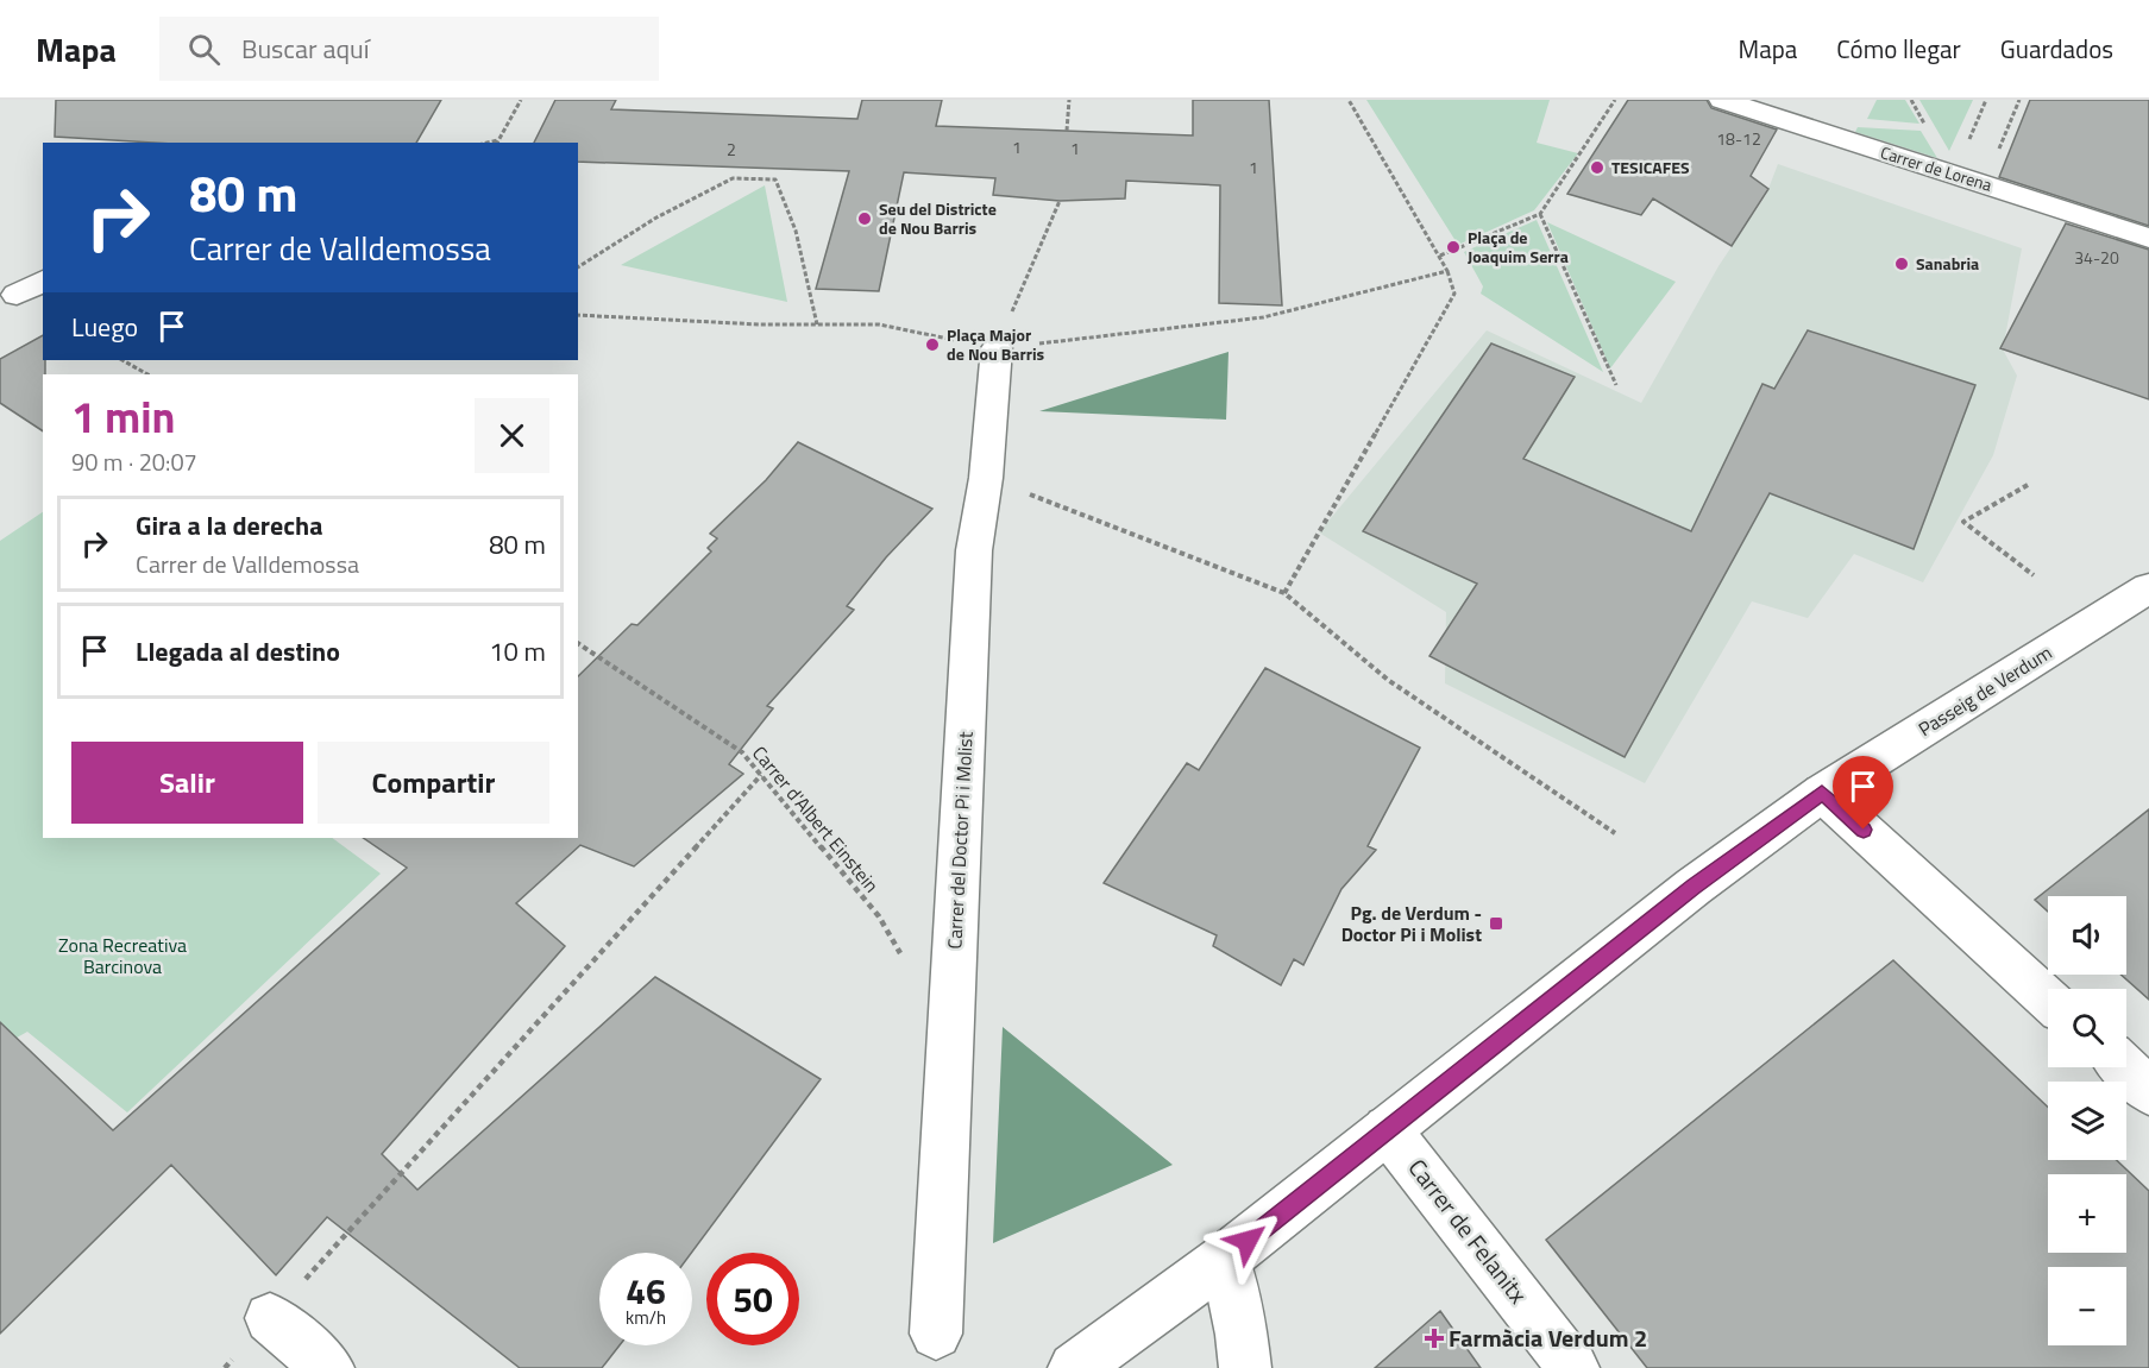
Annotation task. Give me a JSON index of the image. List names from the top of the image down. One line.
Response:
{"streets":{"street":["Carrer de Lorena","Passeig de Verdum","Carrer del Doctor Pi i Molist","Carrer de Felanitx"],"path":["Carrer d'Albert Einstein"]},"crossings":[["Passeig de Verdum","Carrer de Felanitx"]],"parks":["Zona Recreativa Barcinova"],"places":{"other":["TESICAFES","Seu del Districte de Nou Barris","Plaça de Joaquim Serra","Sanabria","Plaça Major de Nou Barris"],"transit":["Pg. de Verdum - Doctor Pi i Molist"],"health":["Farmàcia Verdum 2"]},"house_numbers":["18-12","1","1","2","1","34-20"],"page":{"header":"Mapa","search":"Buscar aquí","nav":["Mapa","Cómo llegar","Guardados"],"turn":["80 m","Carrer de Valldemossa"],"then":"Luego","heading":["1 min","90 m · 20:07"],"list":[{"name":"Gira a la derecha","note":"Carrer de Valldemossa","value":"80 m"},{"name":"Llegada al destino","value":"10 m"}],"buttons":["Salir","Compartir"],"map_buttons":["+","−"],"speed":"46 km/h","limit":"50"}}
